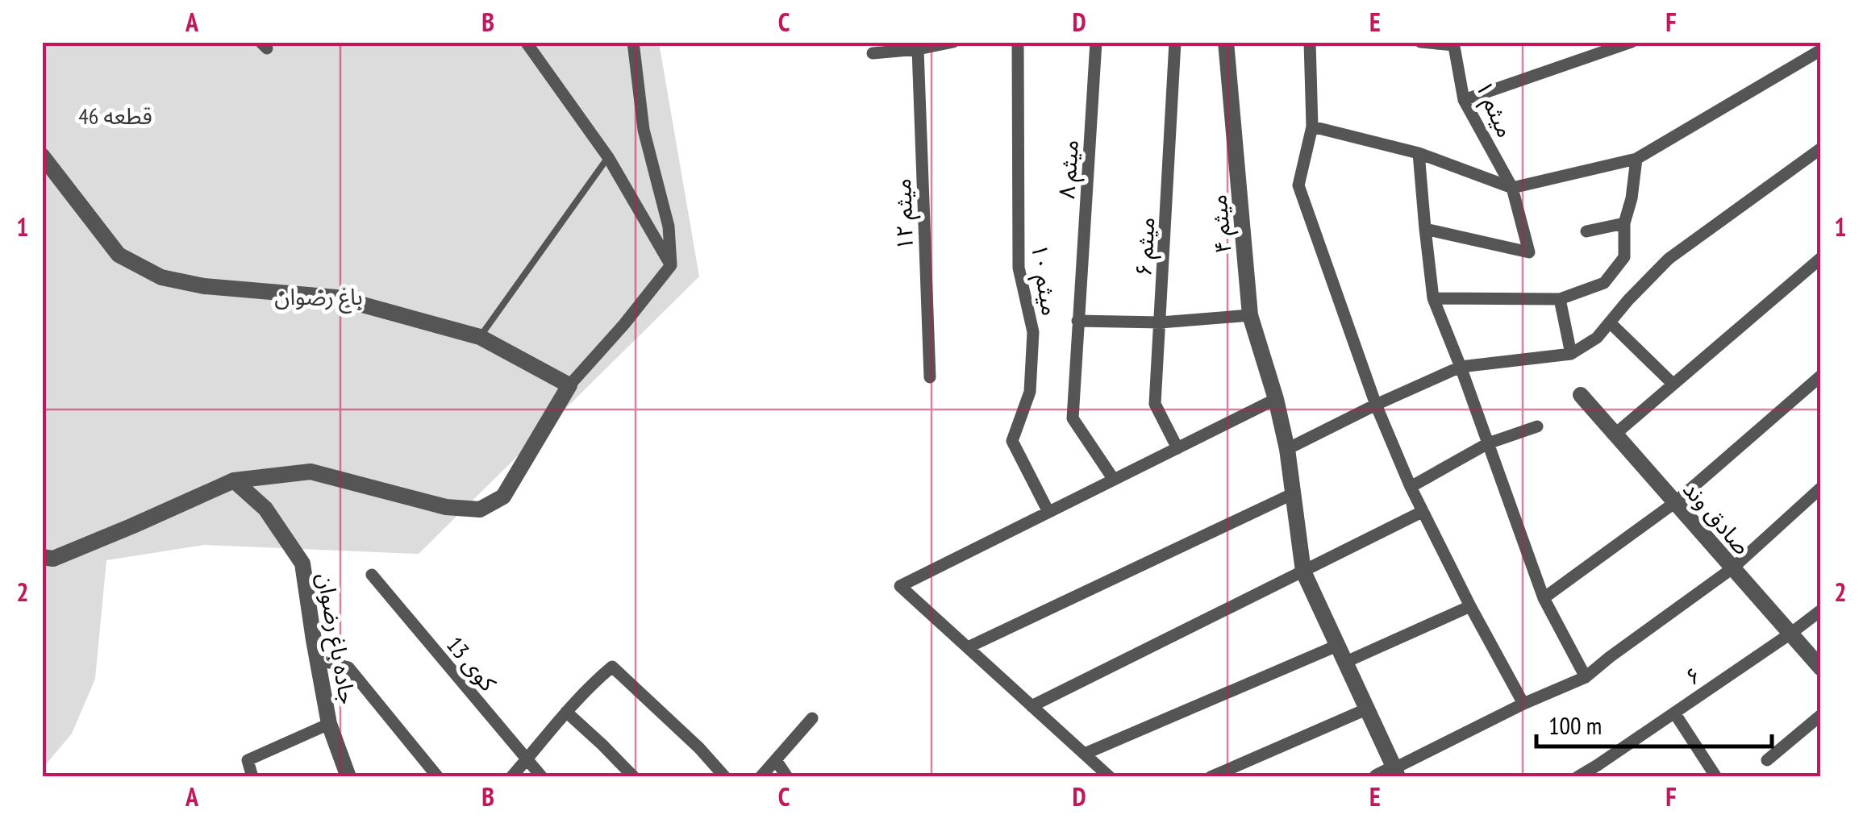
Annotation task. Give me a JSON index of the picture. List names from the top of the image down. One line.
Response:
{"streets":{"street":["۱ میثم","۸ میثم","۱۲ میثم","۴ میثم","۶ میثم","۱۰ میثم","صادق وند","جاده باغ رضوان","کوی 13","۶"]},"crossings":[["صادق وند","۶"]],"parks":["قطعه 46","باغ رضوان"],"scale_bar":"100 m","grid":{"columns":["A","B","C","D","E","F"],"rows":["1","2"]}}
